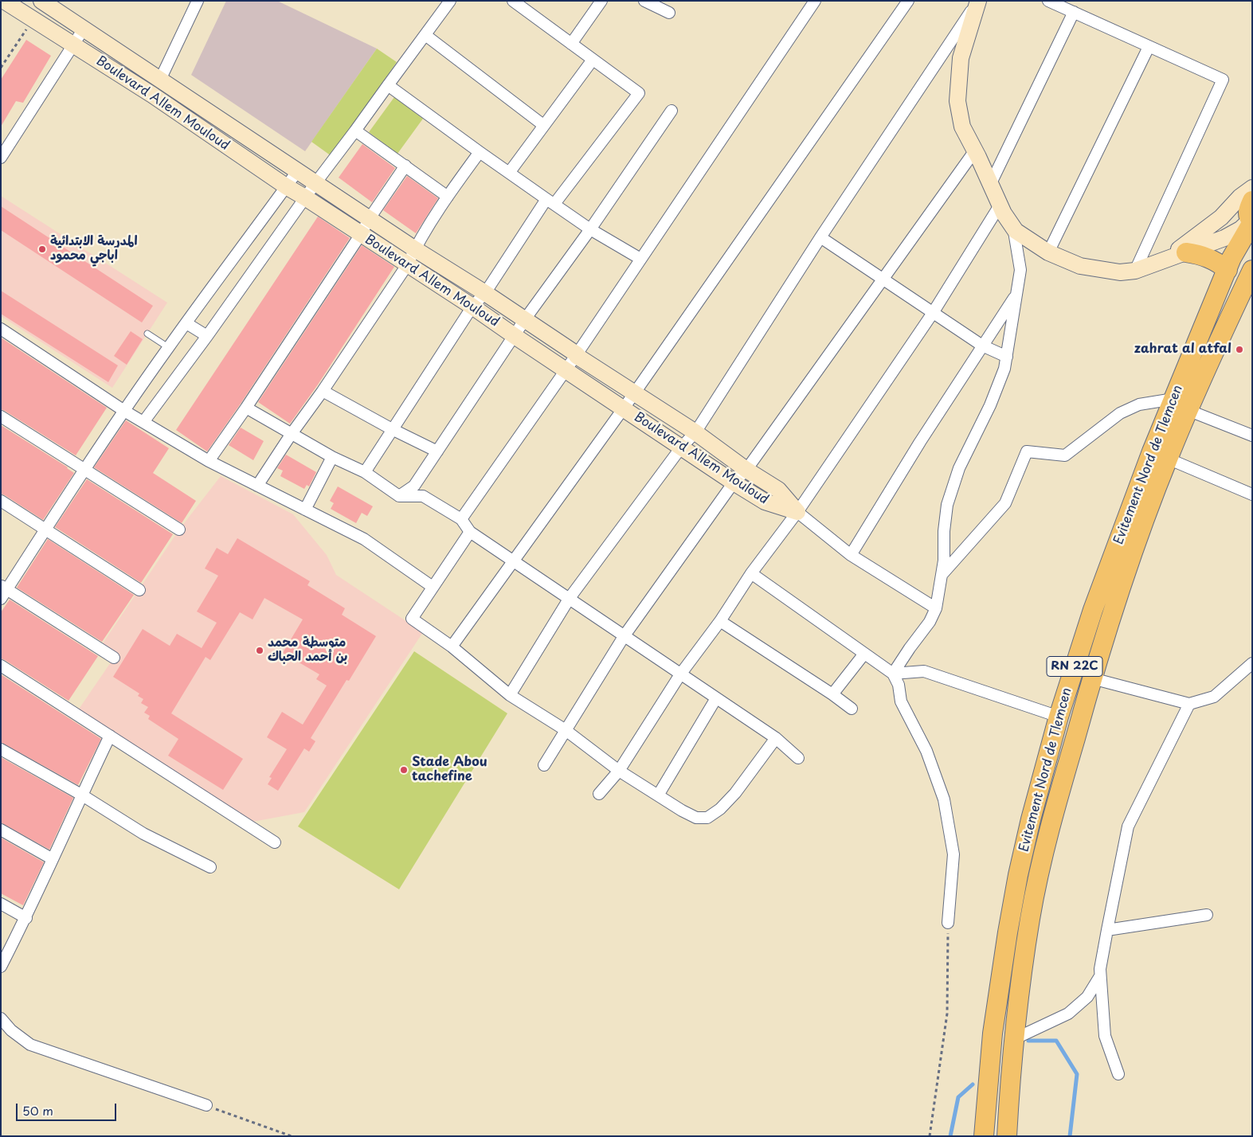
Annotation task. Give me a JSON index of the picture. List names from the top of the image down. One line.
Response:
{"streets":{"highway":["Evitement Nord de Tlemcen","RN 22C"],"main road":["Boulevard Allem Mouloud"]},"places":["المدرسة الابتدائية اباجي محمود","zahrat al atfal","متوسطة محمد بن أحمد الحباك","Stade Abou tachefine"],"scale_bar":"50 m"}
